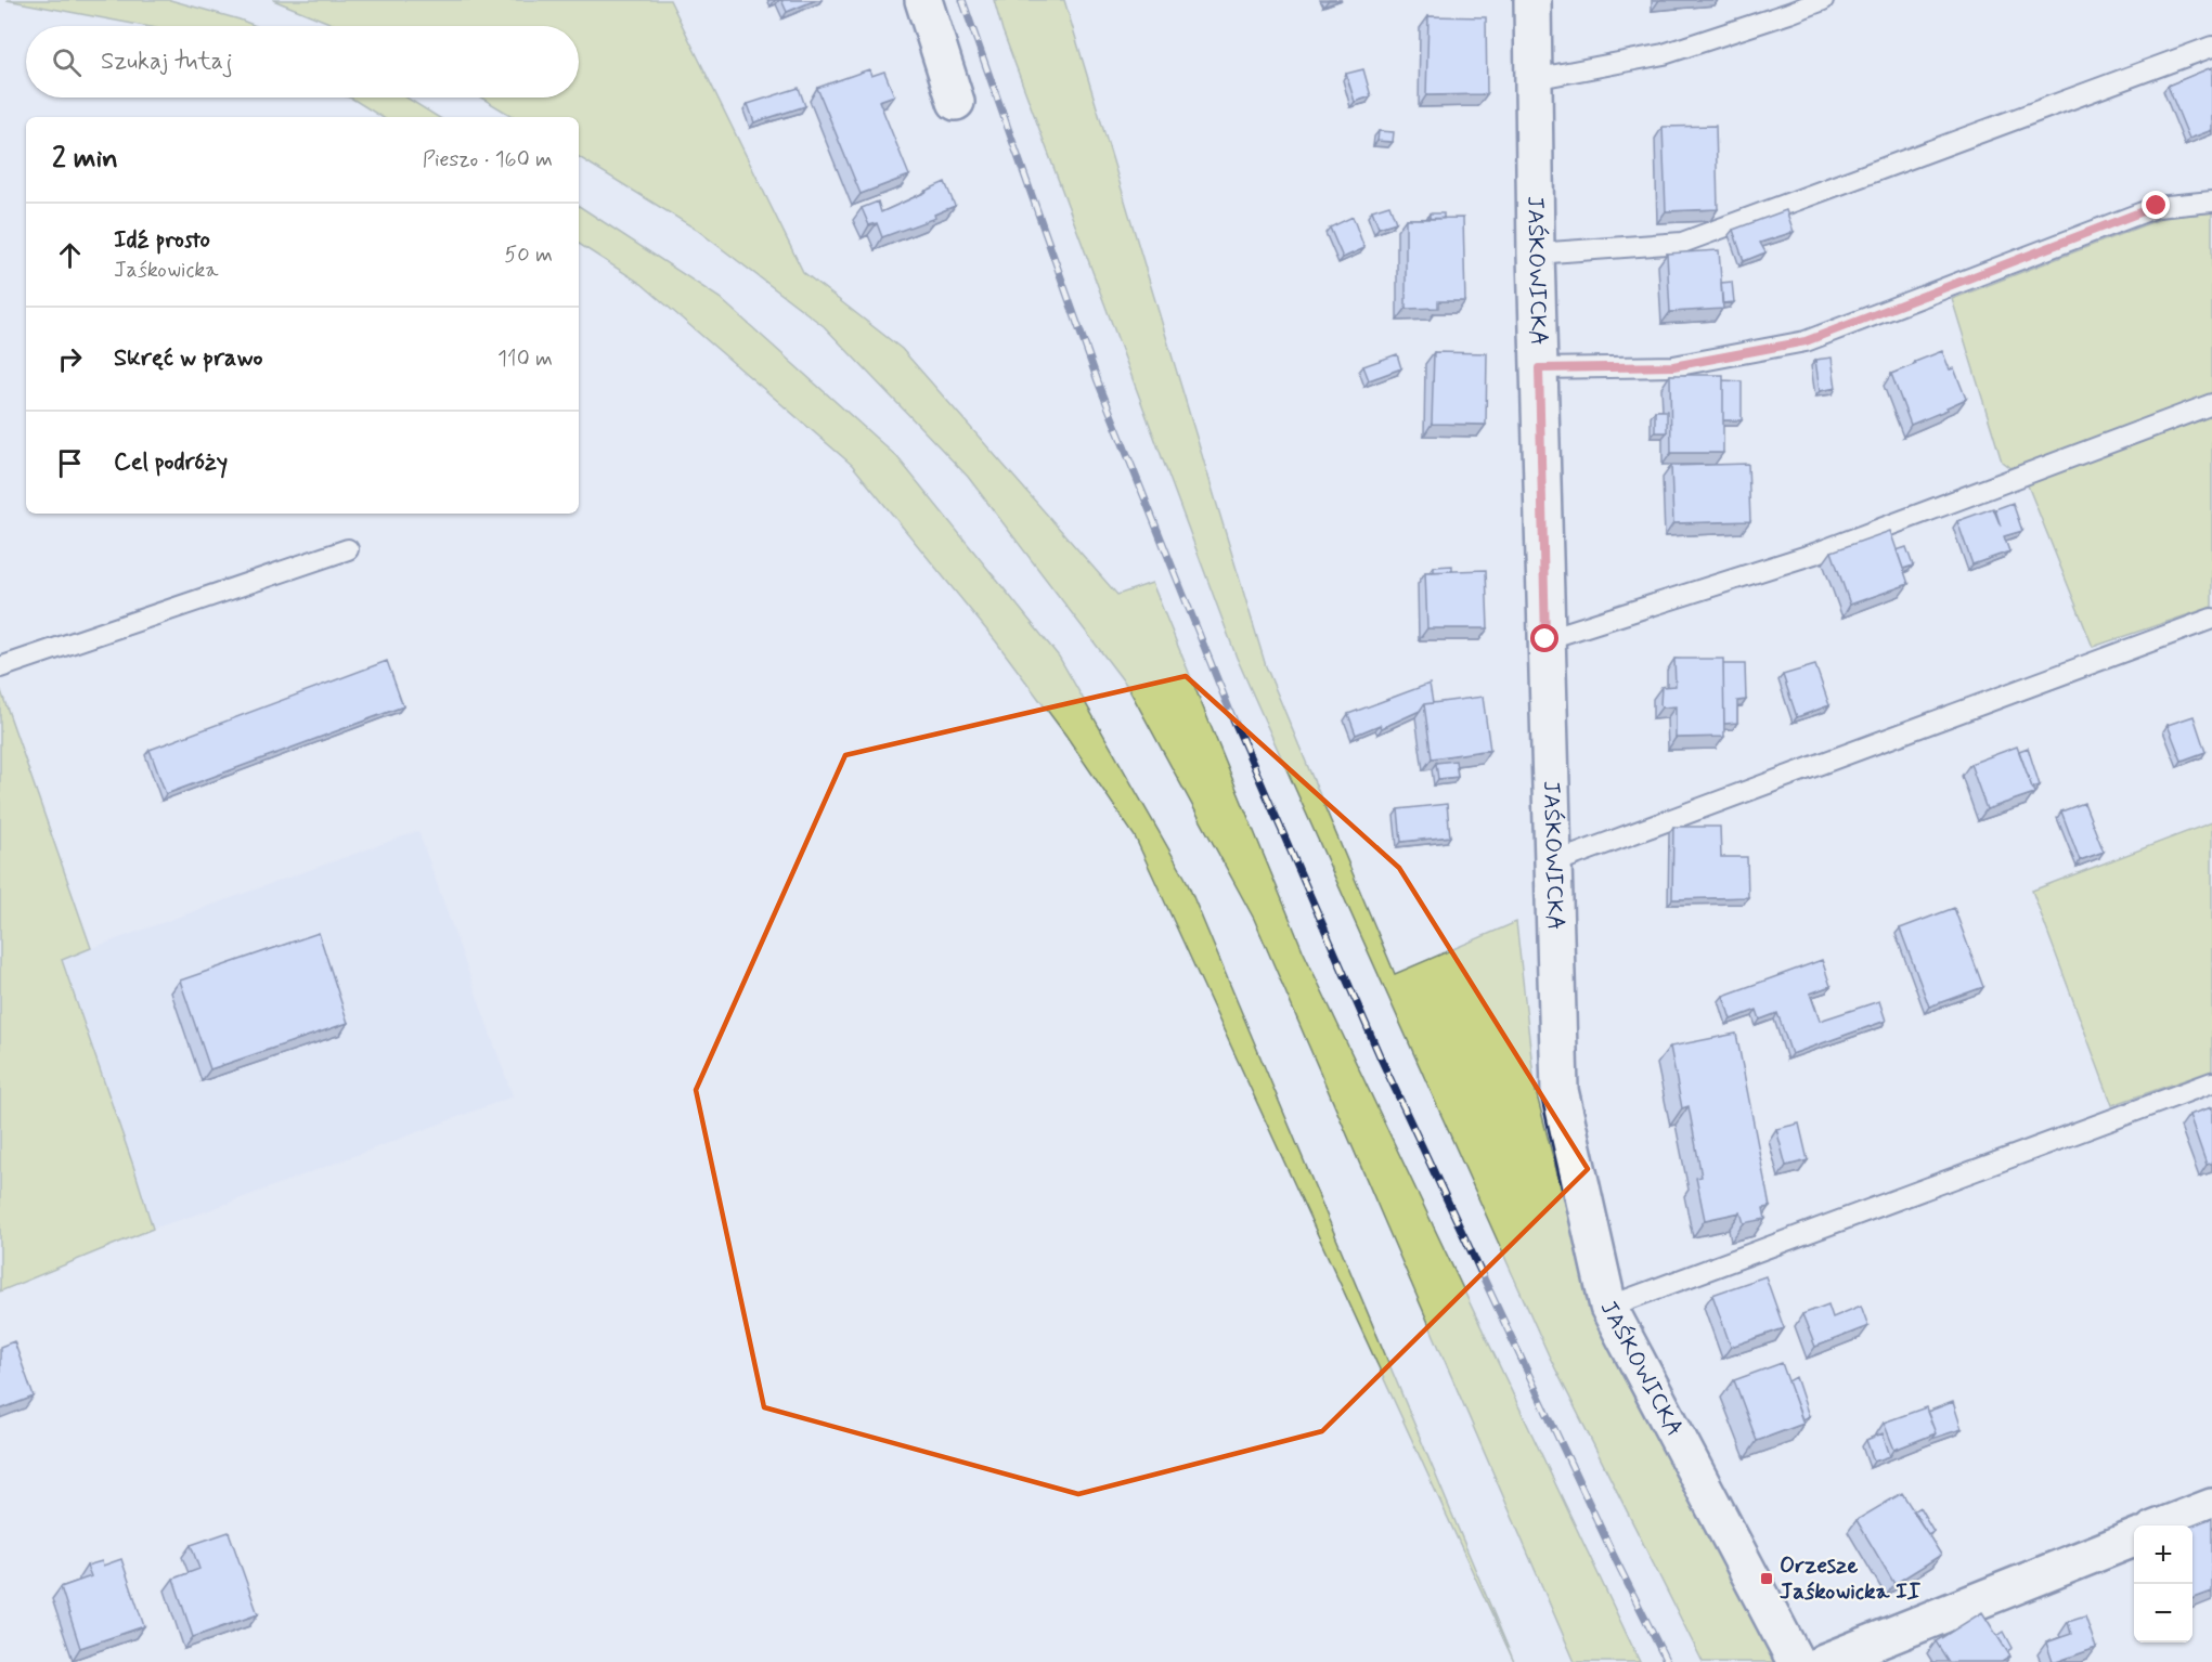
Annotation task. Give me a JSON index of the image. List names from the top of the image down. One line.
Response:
{"streets":{"street":["JAŚKOWICKA"]},"places":{"transit":["Orzesze Jaśkowicka II"]},"page":{"search":"Szukaj tutaj","heading":["2 min","Pieszo · 160 m"],"list":[["Idź prosto","Jaśkowicka","50 m"],["Skręć w prawo","110 m"],"Cel podróży"],"map_buttons":["+","−"]}}
